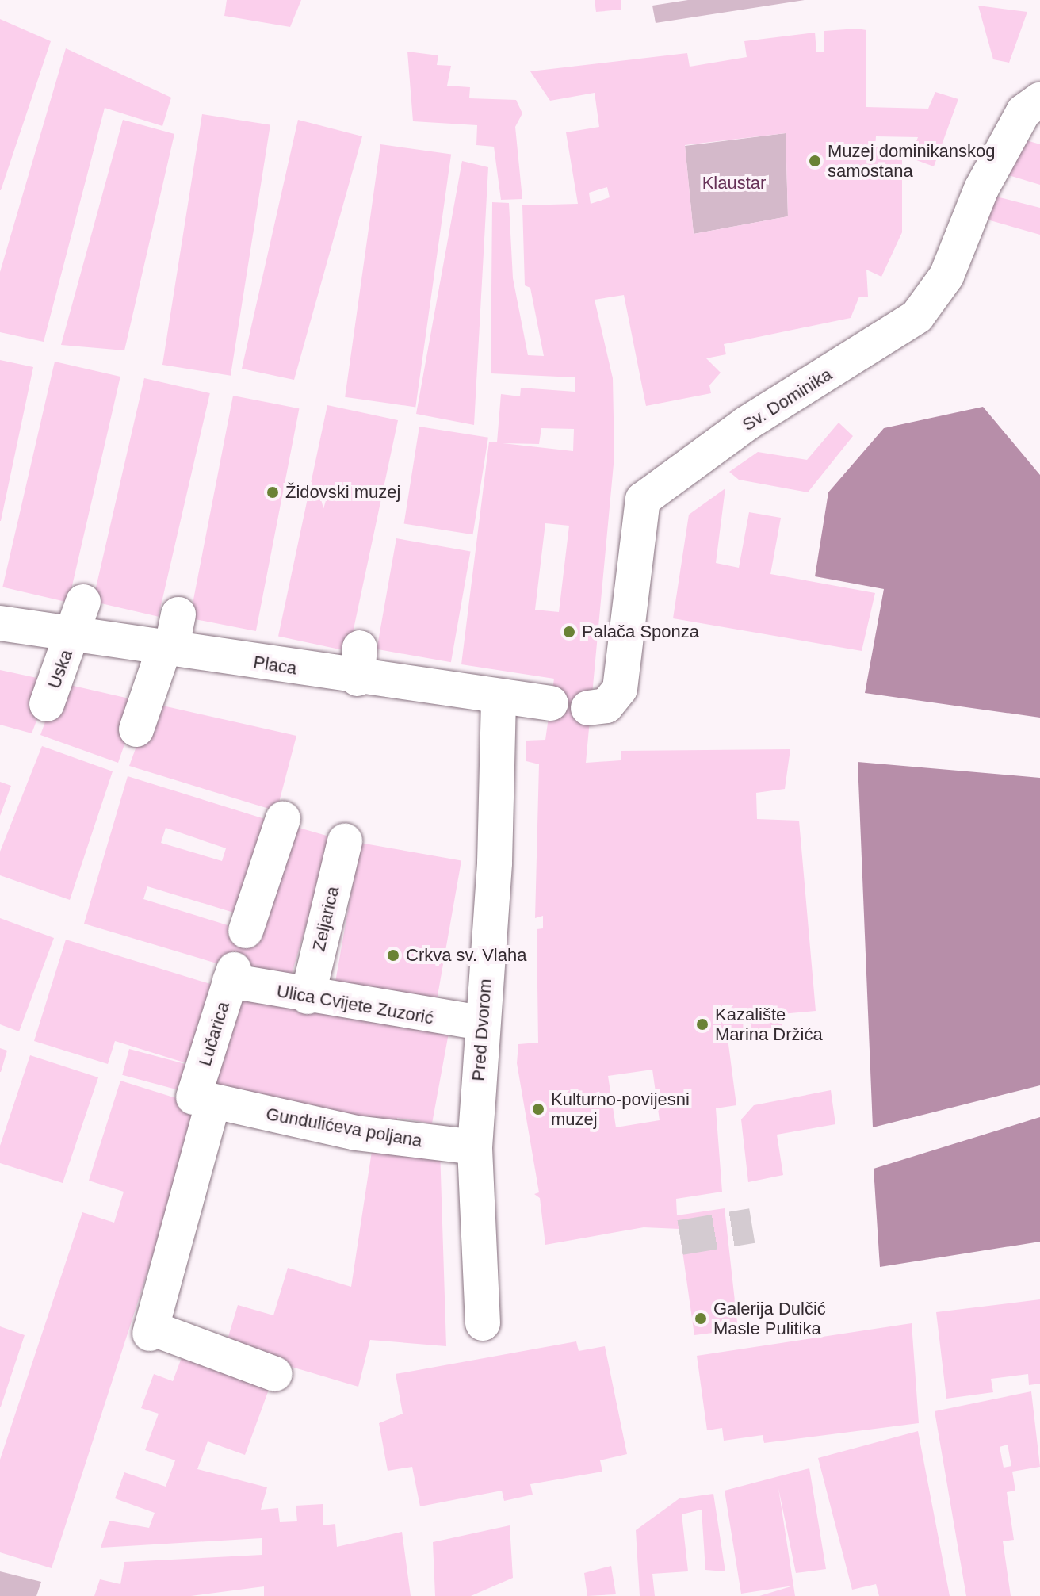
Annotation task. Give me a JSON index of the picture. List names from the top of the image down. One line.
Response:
{"streets":{"street":["Sv. Dominika","Placa","Uska","Zeljarica","Ulica Cvijete Zuzorić","Pred Dvorom","Lučarica","Gundulićeva poljana"]},"crossings":[["Placa","Uska"],["Placa","Pred Dvorom"],["Zeljarica","Ulica Cvijete Zuzorić"],["Ulica Cvijete Zuzorić","Pred Dvorom"],["Ulica Cvijete Zuzorić","Lučarica"],["Pred Dvorom","Gundulićeva poljana"],["Lučarica","Gundulićeva poljana"]],"parks":["Klaustar"],"places":["Muzej dominikanskog samostana","Židovski muzej","Palača Sponza","Crkva sv. Vlaha","Kazalište Marina Držića","Kulturno-povijesni muzej","Galerija Dulčić Masle Pulitika"]}
